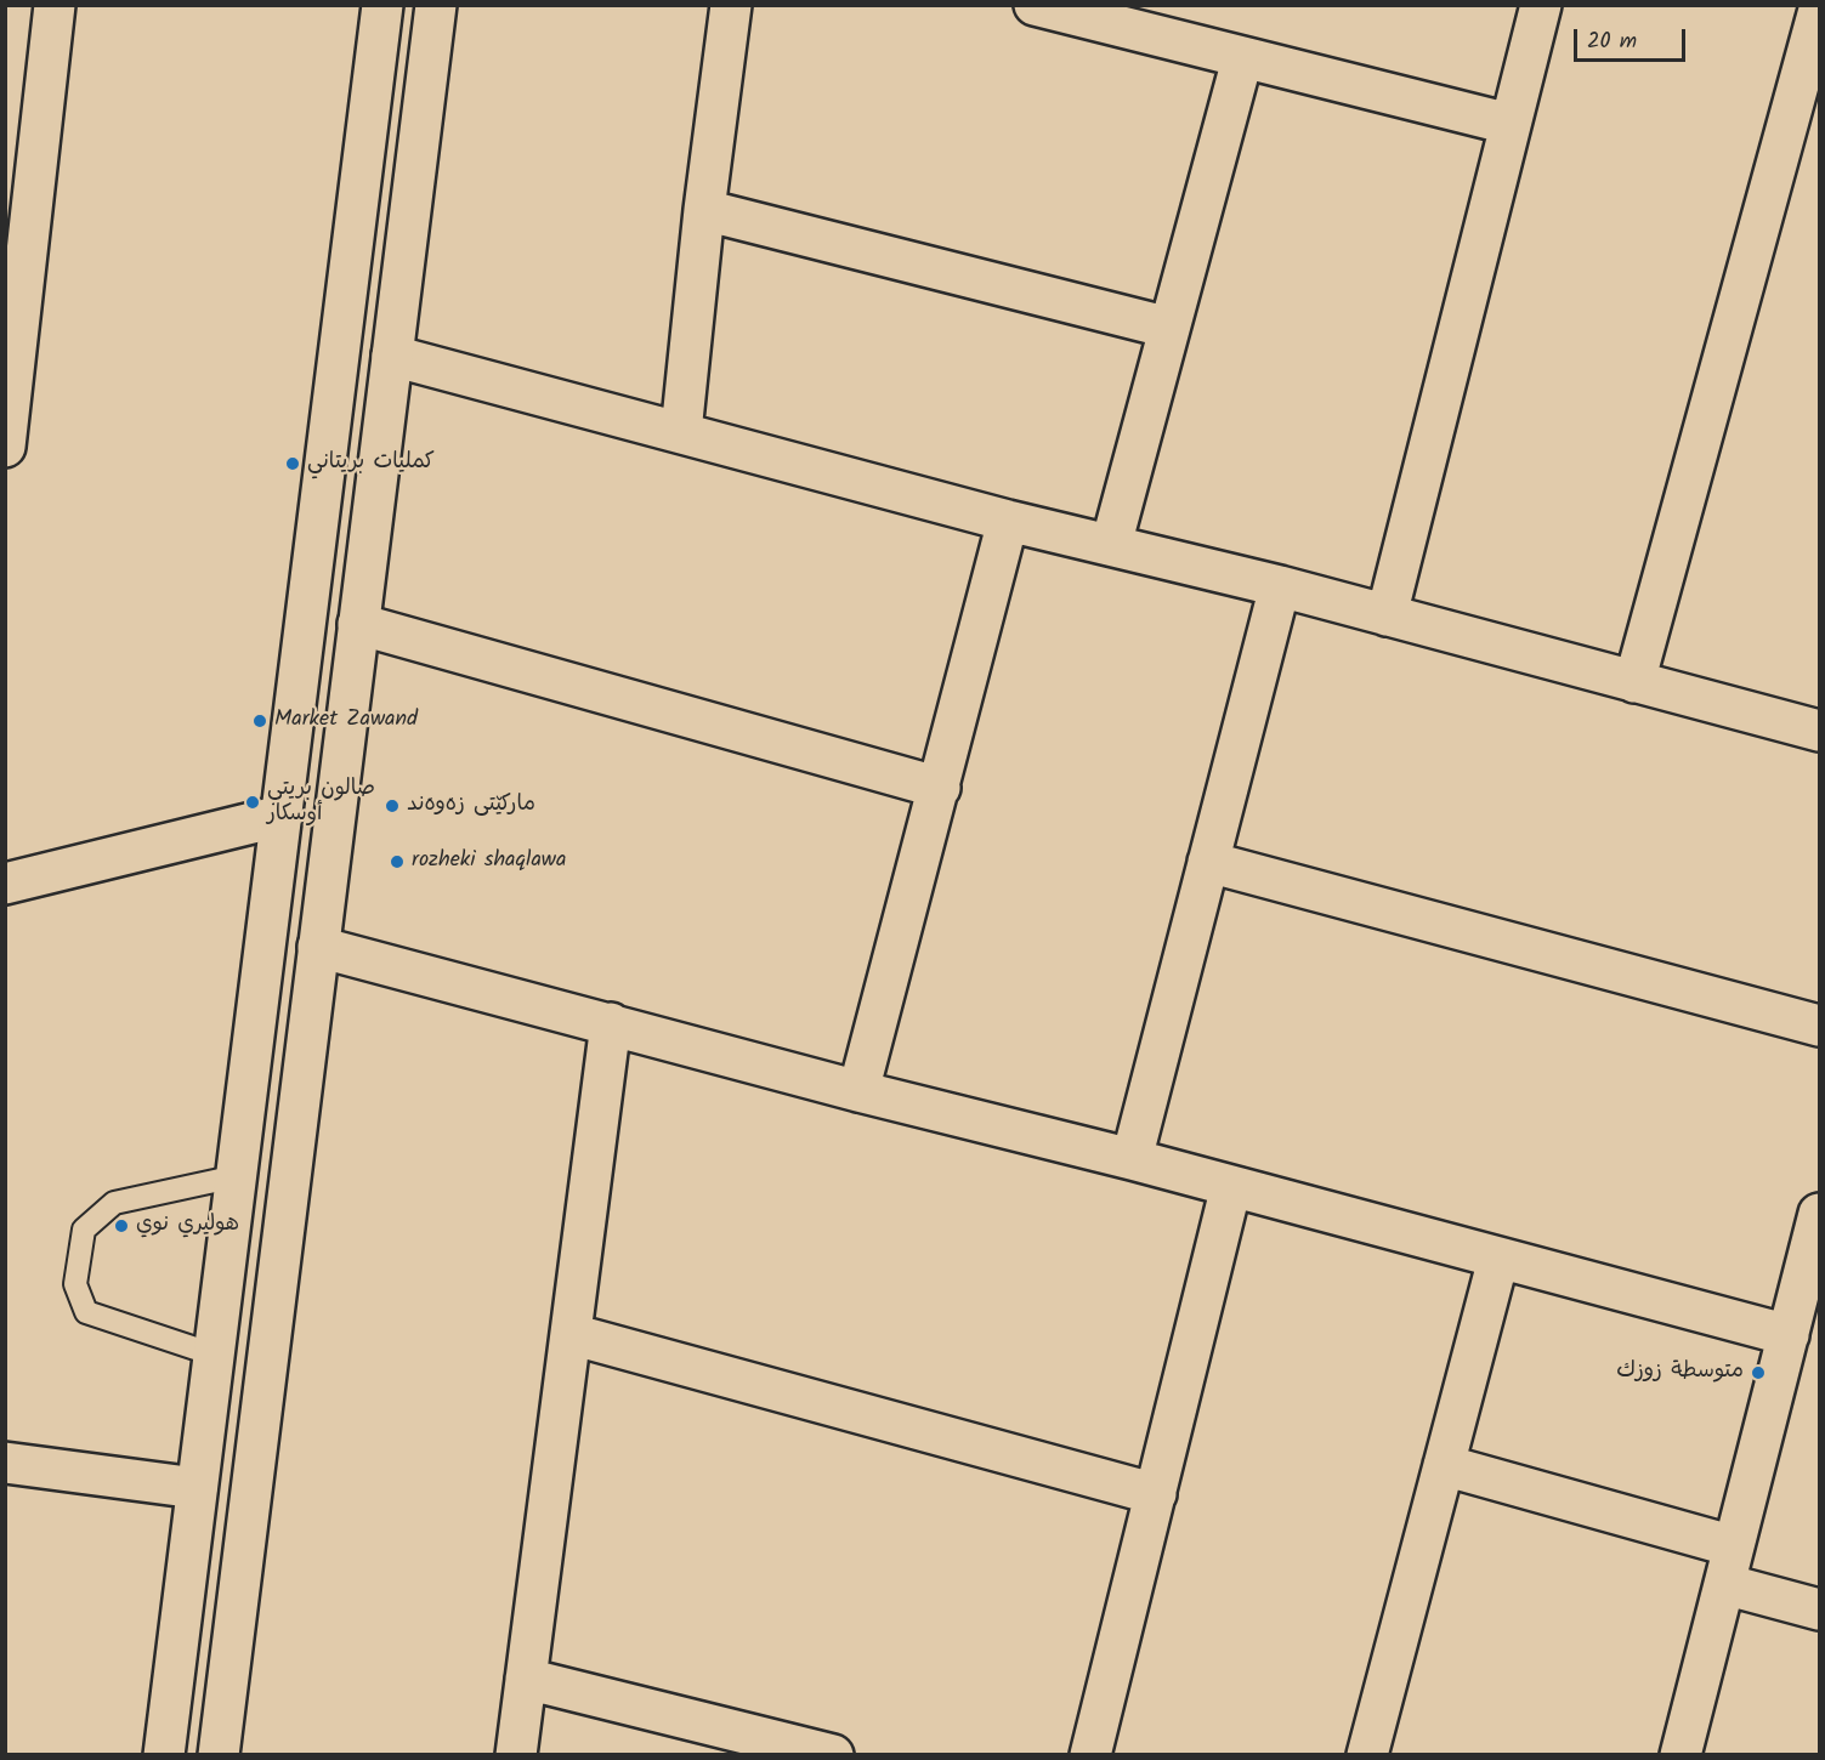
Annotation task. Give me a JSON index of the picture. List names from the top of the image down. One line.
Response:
{"places":["كمليات بريتاني","Market Zawand","صالون بريتي أوسكار","مارکێتی زەوەند","rozheki shaqlawa","هوليري نوي","متوسطة زوزك"],"scale_bar":"20 m"}
